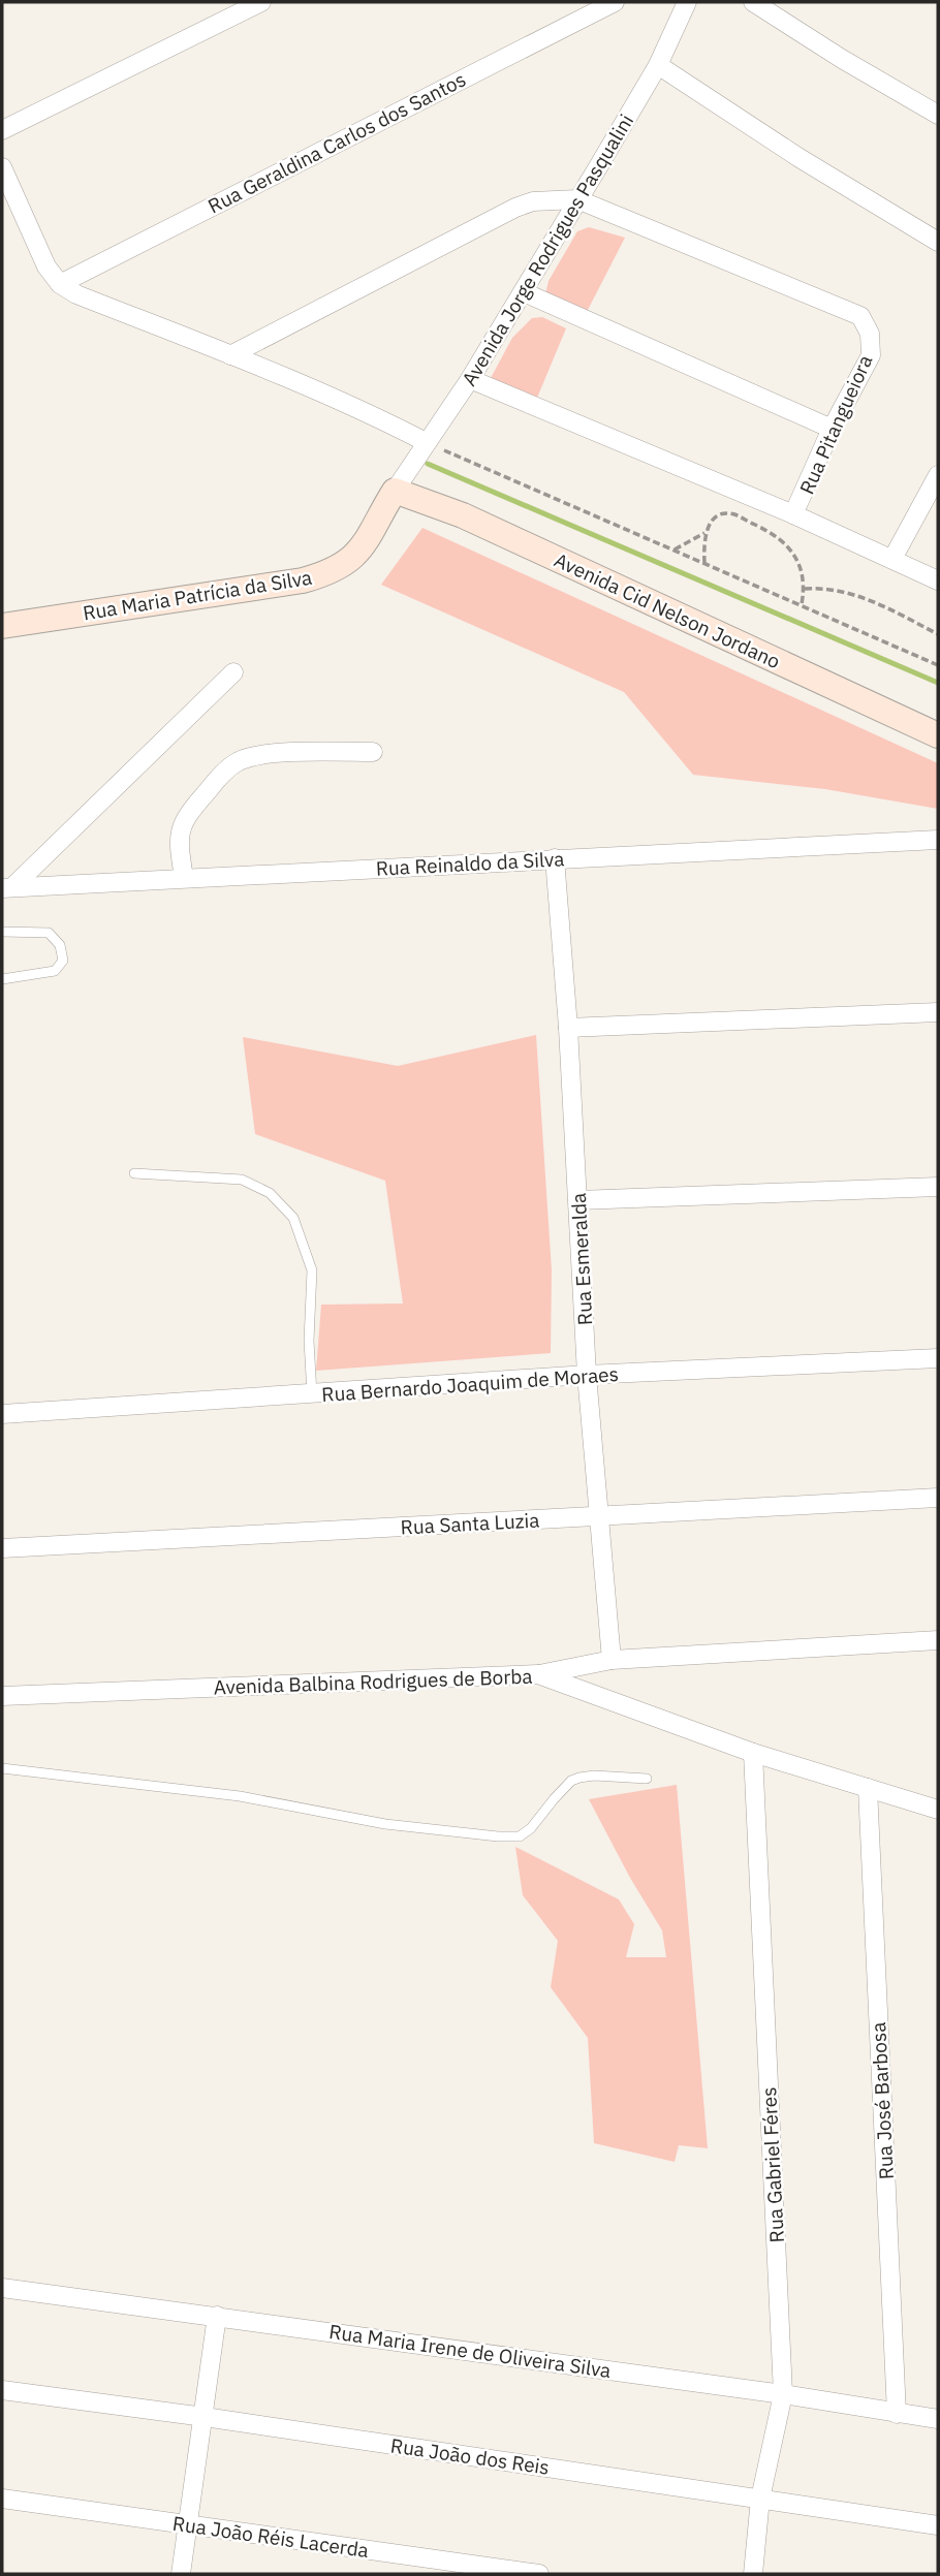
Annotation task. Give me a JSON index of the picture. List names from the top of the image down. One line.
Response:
{"streets":{"street":["Rua Geraldina Carlos dos Santos","Avenida Jorge Rodrigues Pasqualini","Rua Pitangueiora","Rua Maria Patrícia da Silva","Avenida Cid Nelson Jordano","Rua Reinaldo da Silva","Rua Esmeralda","Rua Bernardo Joaquim de Moraes","Rua Santa Luzia","Avenida Balbina Rodrigues de Borba","Rua José Barbosa","Rua Gabriel Féres","Rua Maria Irene de Oliveira Silva","Rua João dos Reis","Rua João Réis Lacerda"]},"crossings":[["Avenida Jorge Rodrigues Pasqualini","Rua Pitangueiora"],["Avenida Jorge Rodrigues Pasqualini","Rua Maria Patrícia da Silva"],["Avenida Jorge Rodrigues Pasqualini","Avenida Cid Nelson Jordano"],["Rua Maria Patrícia da Silva","Avenida Cid Nelson Jordano"],["Rua Reinaldo da Silva","Rua Esmeralda"],["Rua Esmeralda","Rua Bernardo Joaquim de Moraes"],["Rua Esmeralda","Rua Santa Luzia"],["Avenida Balbina Rodrigues de Borba","Rua José Barbosa"],["Avenida Balbina Rodrigues de Borba","Rua Gabriel Féres"],["Rua José Barbosa","Rua Maria Irene de Oliveira Silva"],["Rua Gabriel Féres","Rua Maria Irene de Oliveira Silva"],["Rua Gabriel Féres","Rua João dos Reis"]]}
